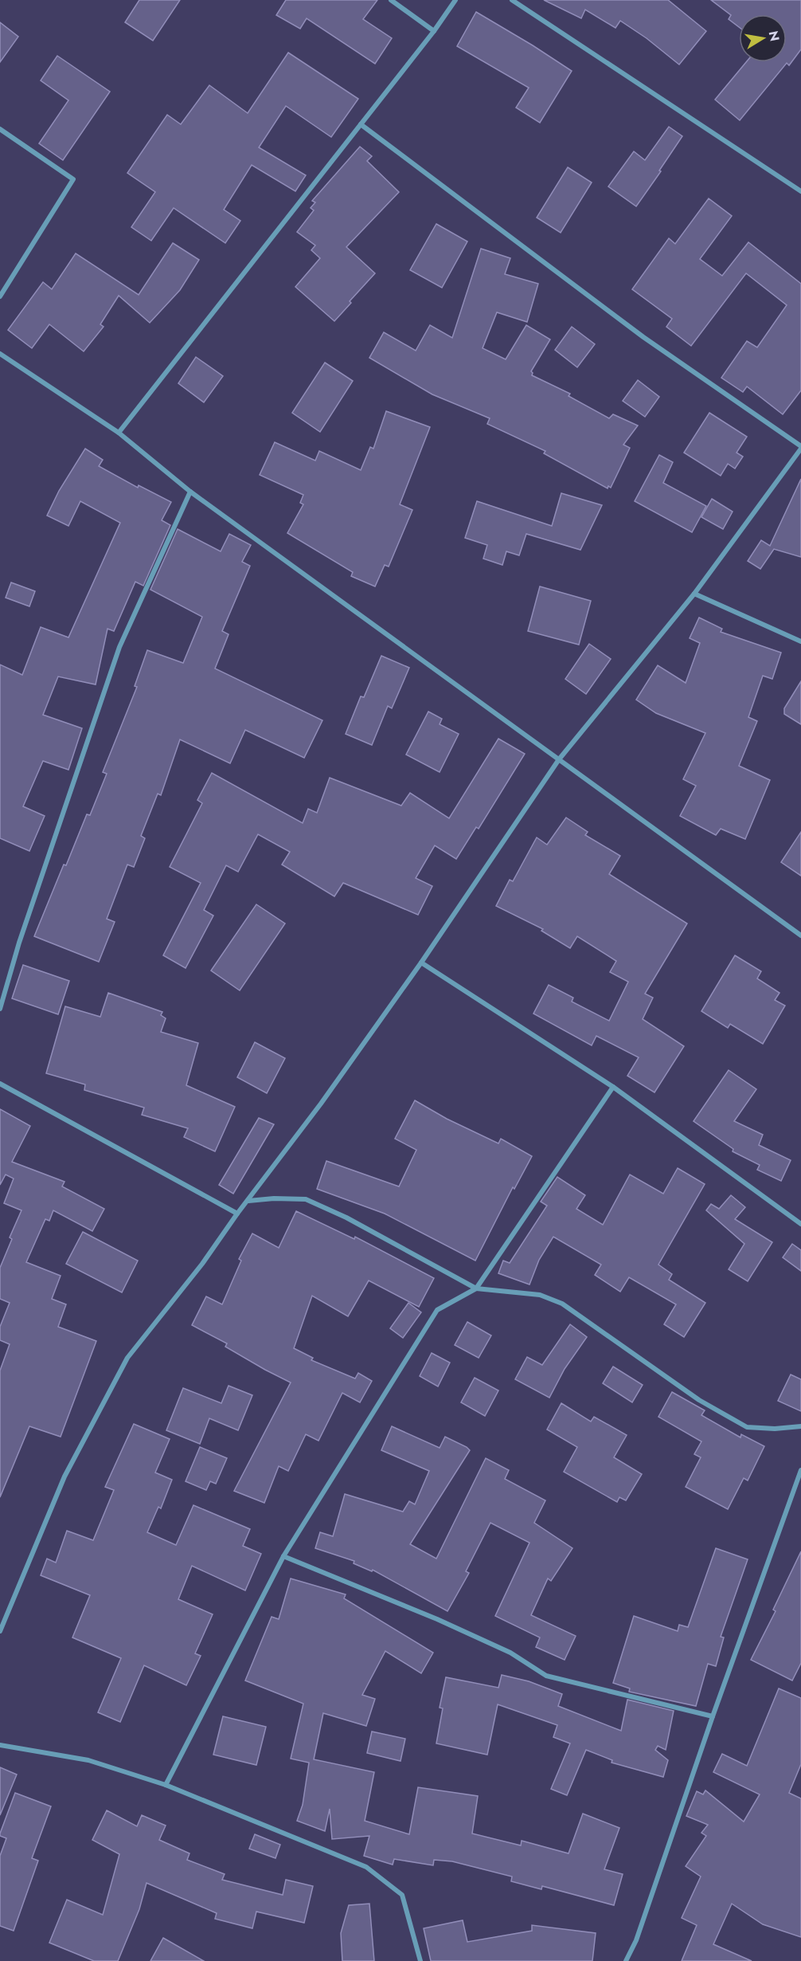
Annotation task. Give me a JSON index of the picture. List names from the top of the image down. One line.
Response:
{"north":"right"}
